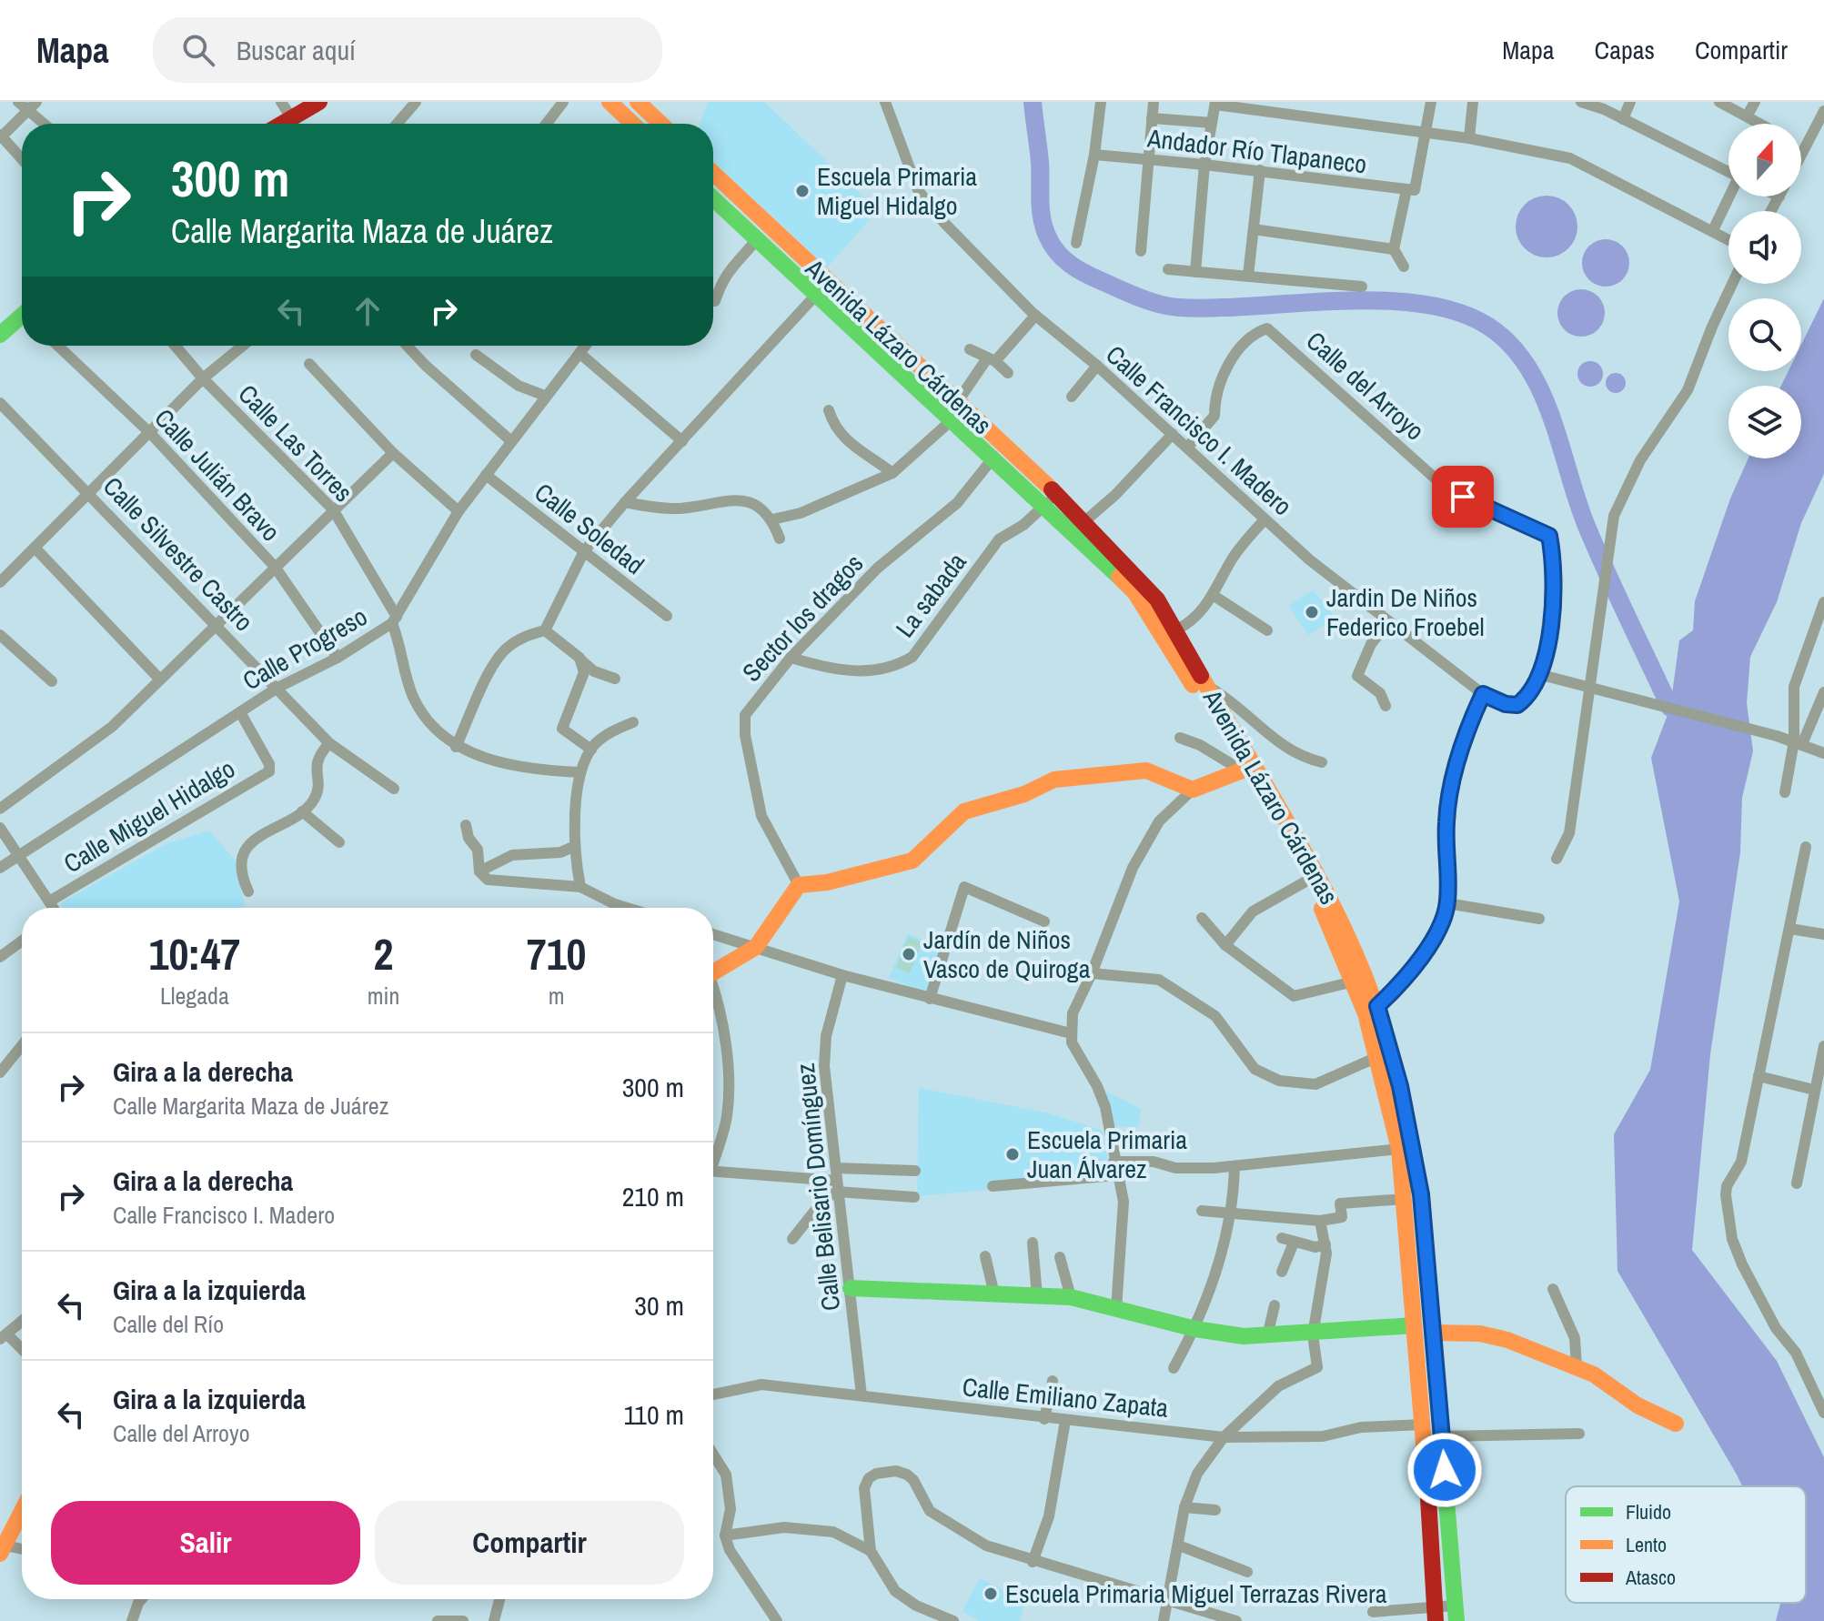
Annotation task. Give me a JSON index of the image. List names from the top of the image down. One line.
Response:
{"streets":{"main road":["Avenida Lázaro Cárdenas"],"street":["Andador Río Tlapaneco","Calle del Arroyo","Calle Francisco I. Madero","Calle Las Torres","Calle Julián Bravo","Calle Soledad","Calle Silvestre Castro","La sabada","Sector los dragos","Calle Progreso","Calle Miguel Hidalgo","Calle Belisario Domínguez","Calle Emiliano Zapata"]},"crossings":[["Avenida Lázaro Cárdenas","La sabada"],["Avenida Lázaro Cárdenas","Sector los dragos"],["Avenida Lázaro Cárdenas","Calle Emiliano Zapata"],["Calle del Arroyo","Calle Francisco I. Madero"],["Calle Las Torres","Calle Progreso"],["Calle Julián Bravo","Calle Progreso"],["Calle Soledad","Calle Progreso"],["Calle Silvestre Castro","Calle Progreso"],["La sabada","Sector los dragos"],["Calle Progreso","Calle Miguel Hidalgo"],["Calle Belisario Domínguez","Calle Emiliano Zapata"]],"places":["Escuela Primaria Miguel Hidalgo","Jardin De Niños Federico Froebel","Jardín de Niños Vasco de Quiroga","Escuela Primaria Juan Álvarez","Escuela Primaria Miguel Terrazas Rivera"],"legend":["Fluido","Lento","Atasco"],"north":"top","page":{"header":"Mapa","search":"Buscar aquí","nav":["Mapa","Capas","Compartir"],"turn":["300 m","Calle Margarita Maza de Juárez"],"eta":["10:47","Llegada","2","min","710","m"],"list":[{"name":"Gira a la derecha","note":"Calle Margarita Maza de Juárez","value":"300 m"},{"name":"Gira a la derecha","note":"Calle Francisco I. Madero","value":"210 m"},{"name":"Gira a la izquierda","note":"Calle del Río","value":"30 m"},{"name":"Gira a la izquierda","note":"Calle del Arroyo","value":"110 m"}],"buttons":["Salir","Compartir"]}}
